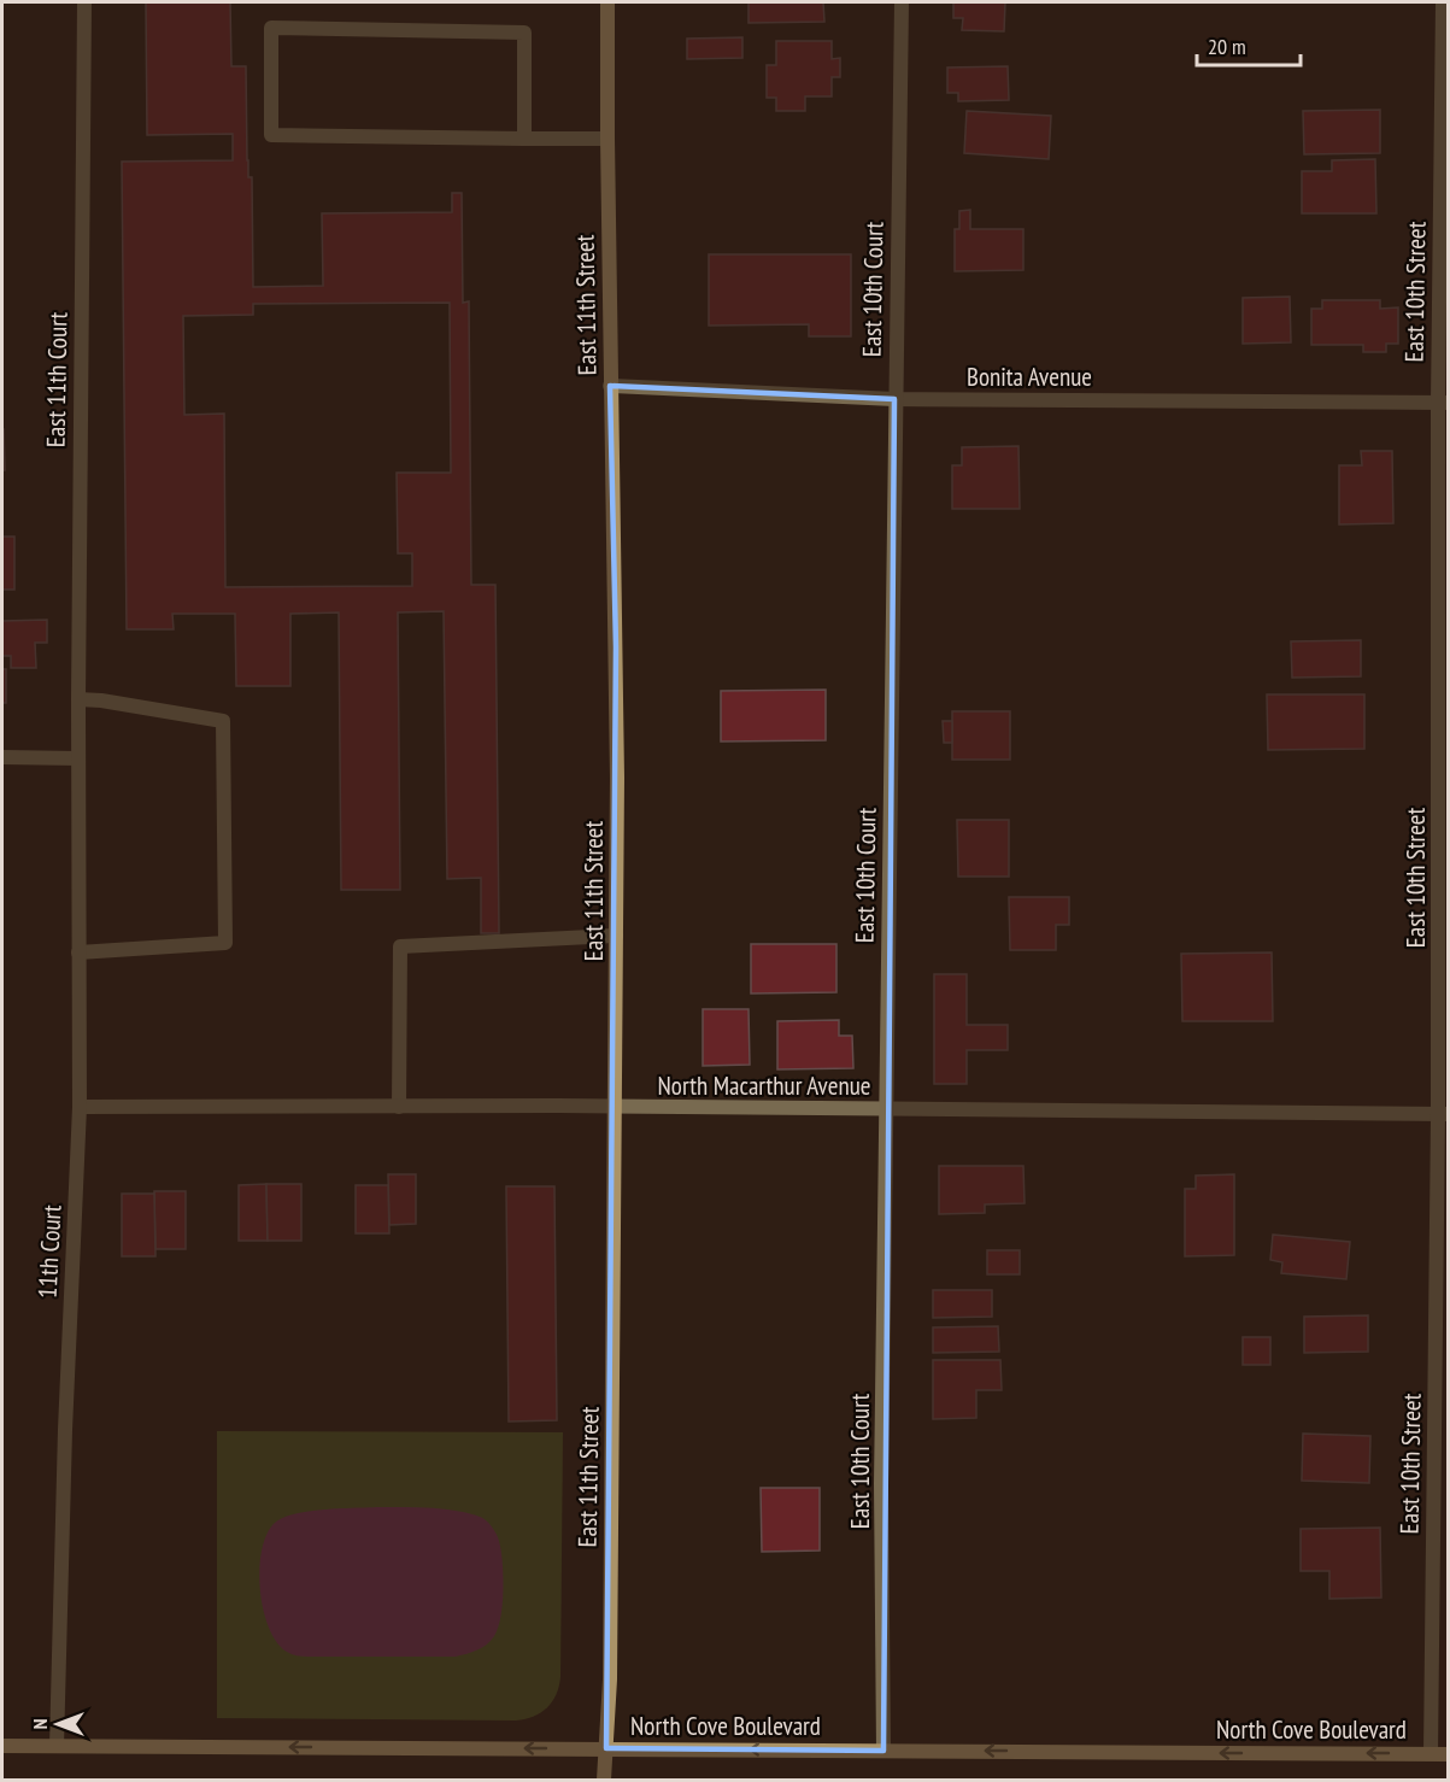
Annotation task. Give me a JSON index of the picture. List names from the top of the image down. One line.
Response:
{"streets":{"main road":["East 11th Street","North Cove Boulevard"],"street":["East 10th Court","East 10th Street","Bonita Avenue","East 11th Court","North Macarthur Avenue","11th Court"]},"crossings":[["East 10th Court","Bonita Avenue"],["East 10th Court","North Macarthur Avenue"],["East 10th Court","North Cove Boulevard"],["East 10th Street","Bonita Avenue"],["East 10th Street","North Macarthur Avenue"],["East 10th Street","North Cove Boulevard"],["East 11th Street","Bonita Avenue"],["East 11th Street","North Macarthur Avenue"],["East 11th Street","North Cove Boulevard"],["East 11th Court","11th Court"],["North Macarthur Avenue","11th Court"],["11th Court","North Cove Boulevard"]],"one_way":["North Cove Boulevard"],"scale_bar":"20 m","north":"left"}
